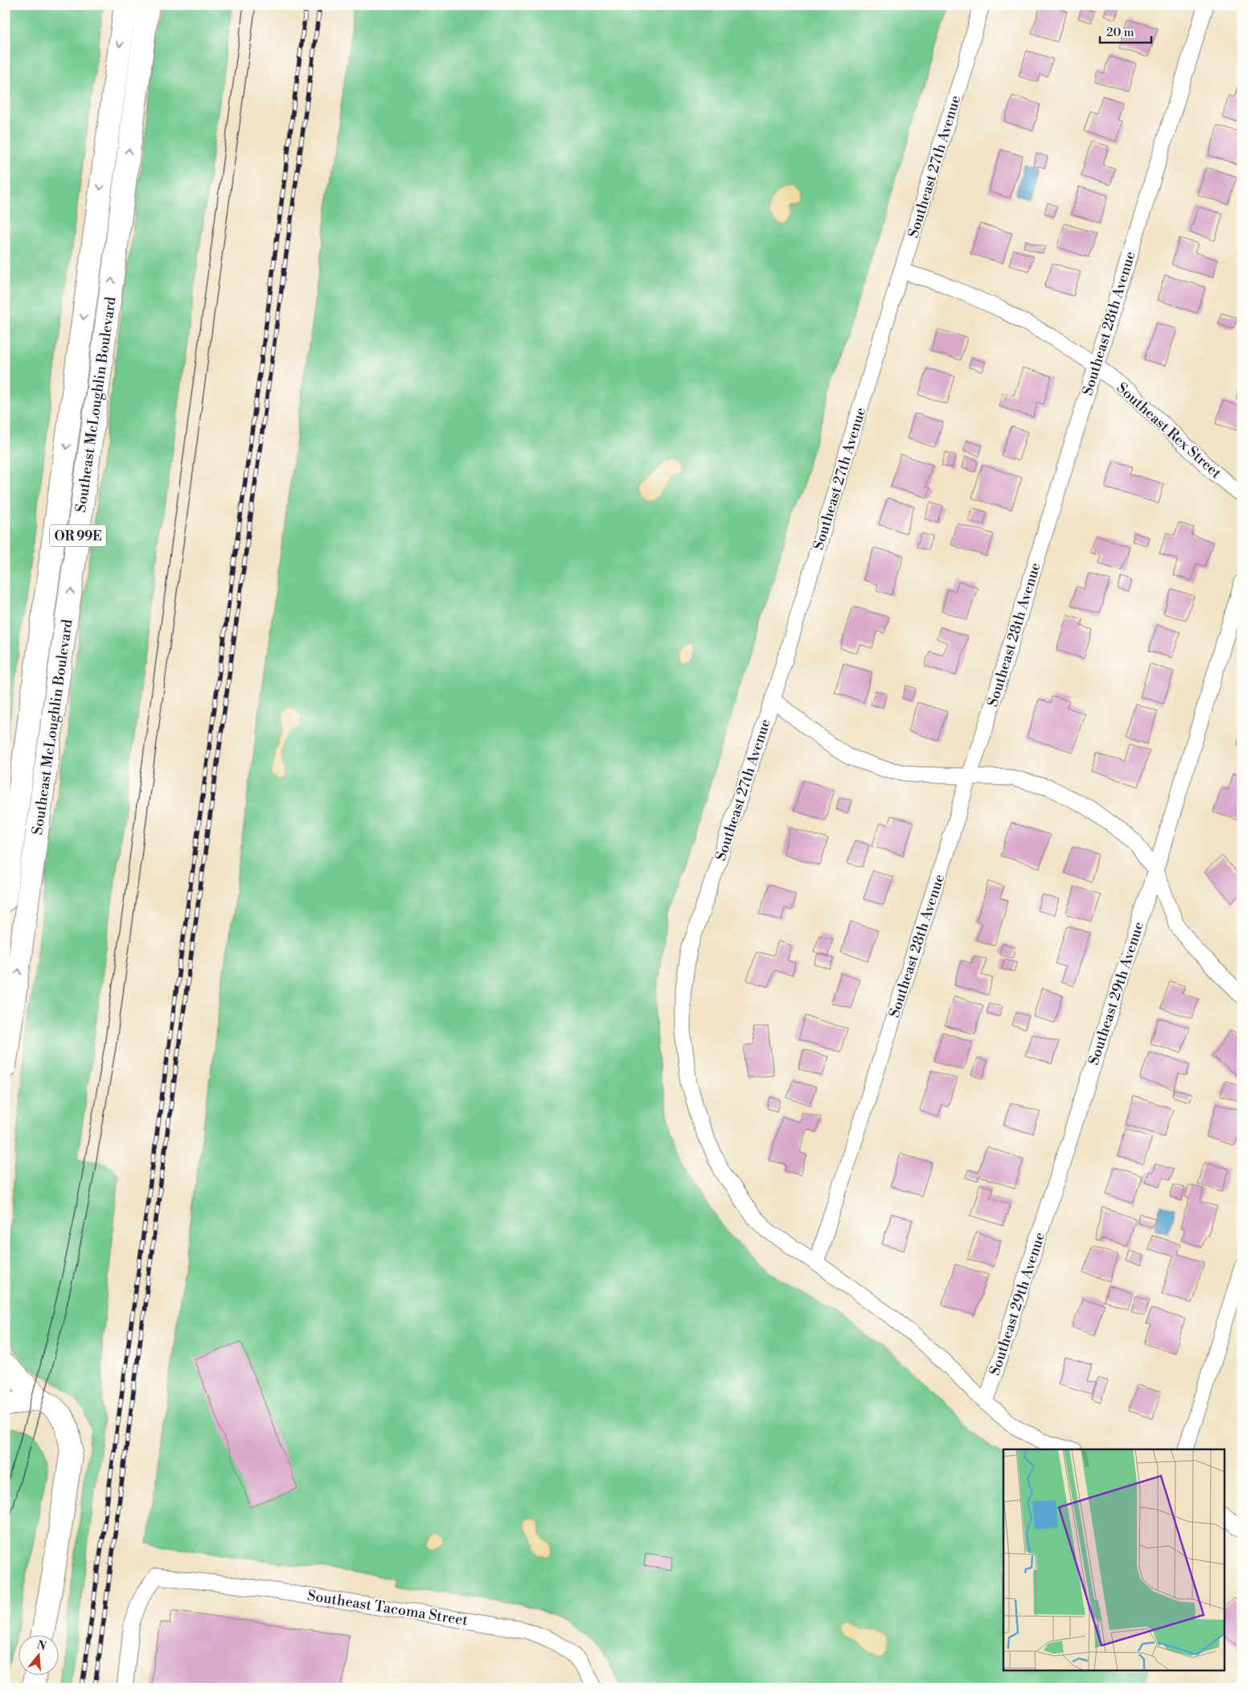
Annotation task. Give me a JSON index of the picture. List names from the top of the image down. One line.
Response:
{"streets":{"highway":["Southeast McLoughlin Boulevard","OR 99E"],"street":["Southeast 27th Avenue","Southeast 28th Avenue","Southeast Rex Street","Southeast 29th Avenue","Southeast Tacoma Street"]},"crossings":[["Southeast 27th Avenue","Southeast 28th Avenue"],["Southeast 27th Avenue","Southeast Rex Street"],["Southeast 27th Avenue","Southeast 29th Avenue"],["Southeast 28th Avenue","Southeast Rex Street"]],"scale_bar":"20 m","north":"top"}
